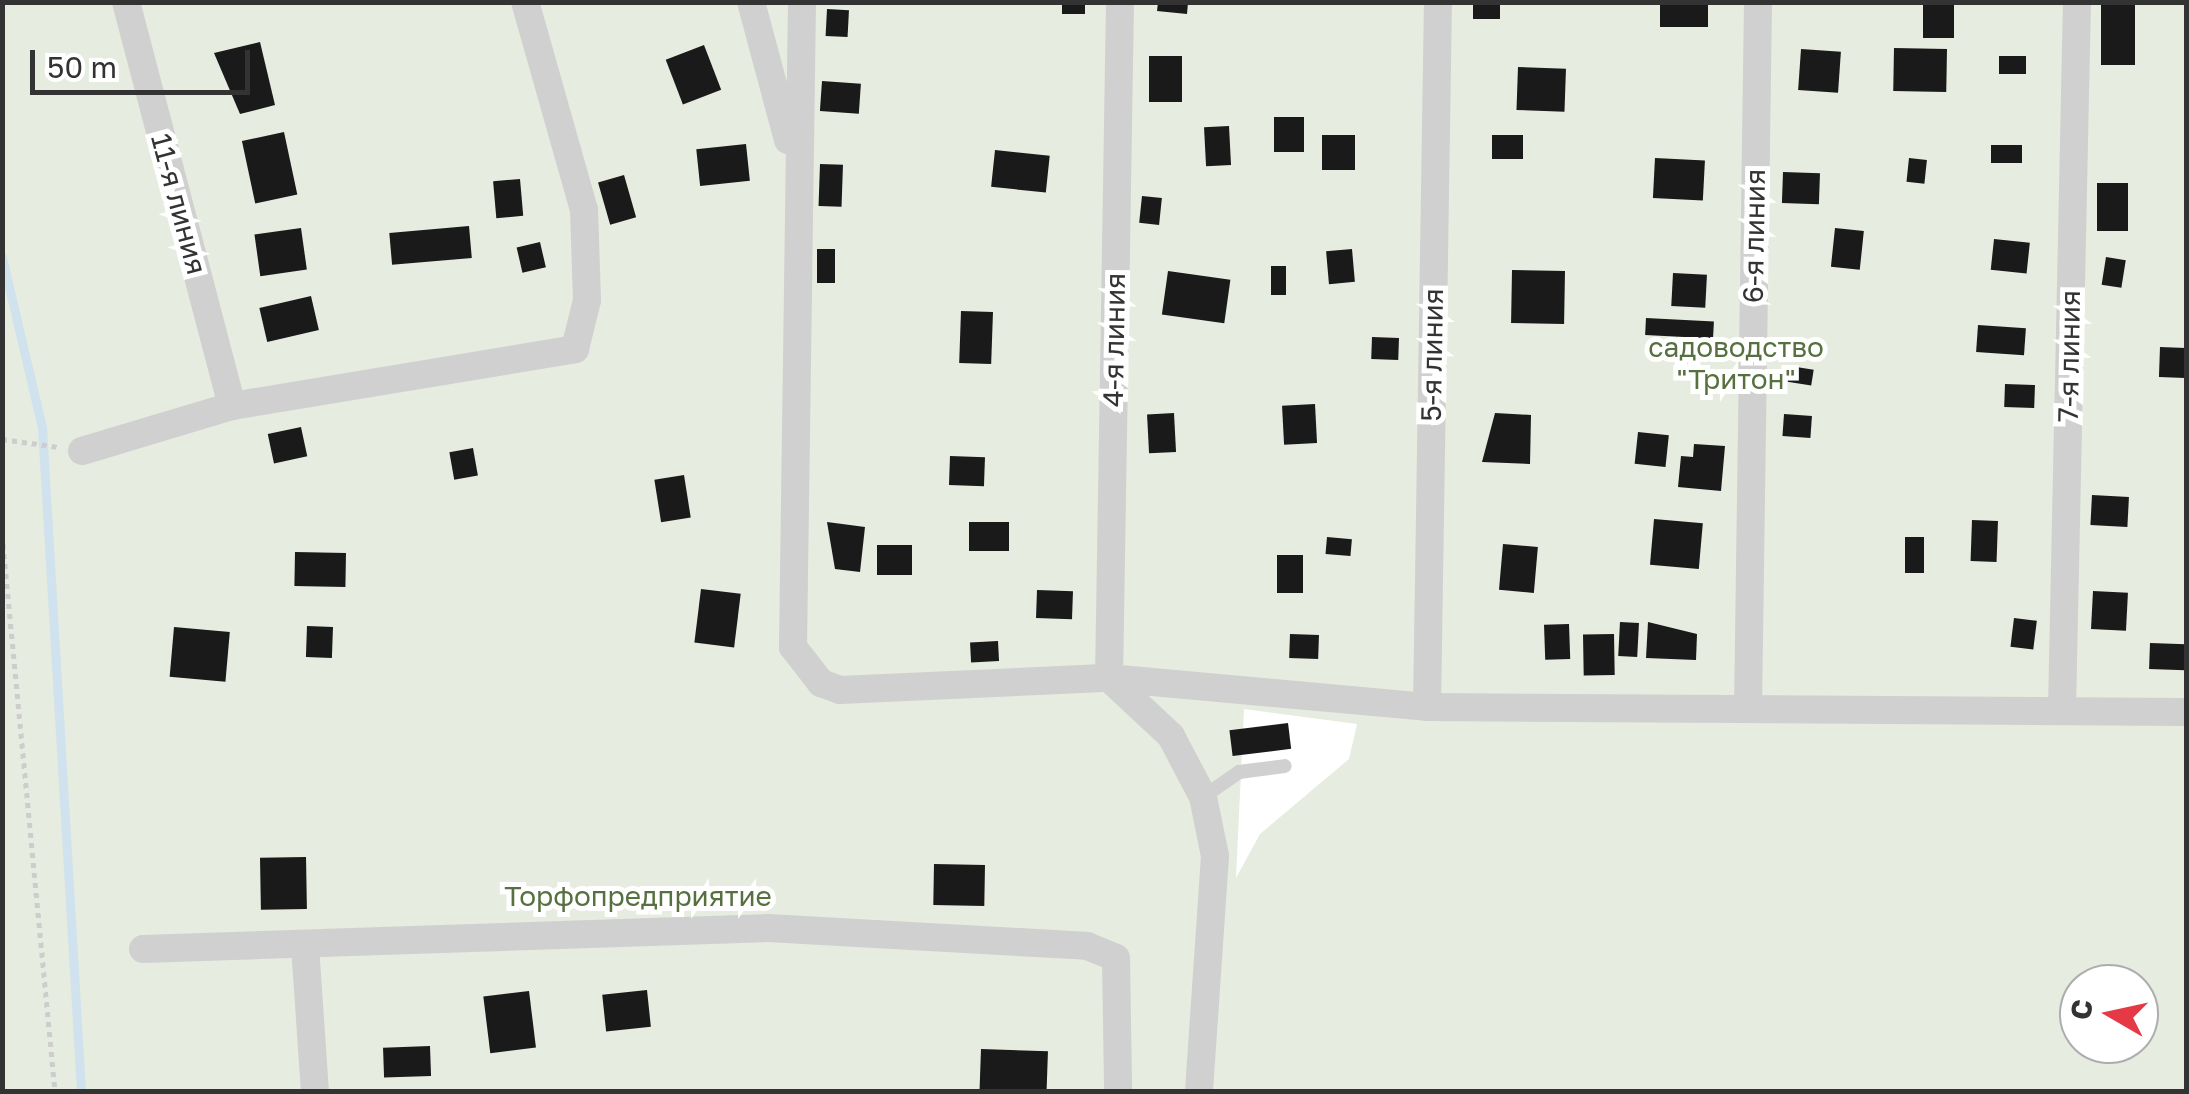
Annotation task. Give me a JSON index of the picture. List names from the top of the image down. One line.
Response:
{"streets":{"street":["11-я линия","6-я линия","4-я линия","5-я линия","7-я линия"]},"parks":["садоводство \"Тритон\"","Торфопредприятие"],"scale_bar":"50 m","north":"left"}
